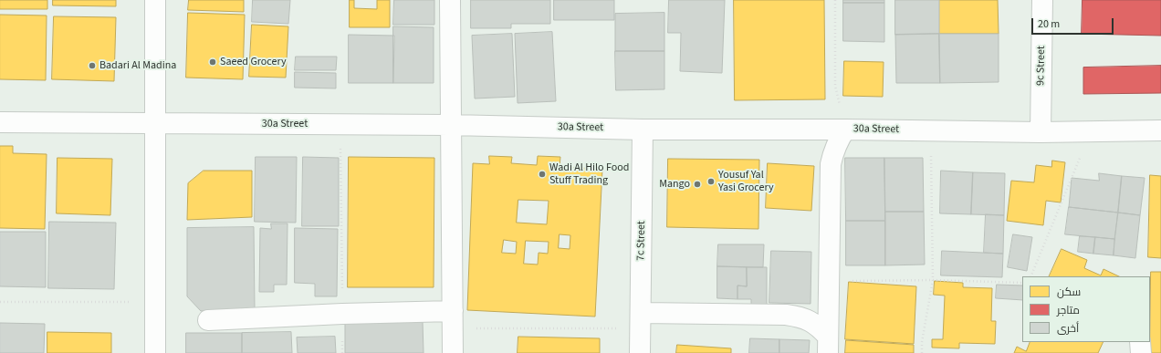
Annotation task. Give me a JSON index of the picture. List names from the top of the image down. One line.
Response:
{"streets":{"street":["9c Street","30a Street","7c Street"]},"crossings":[["9c Street","30a Street"],["30a Street","7c Street"]],"places":["Saeed Grocery","Badari Al Madina","Wadi Al Hilo Food Stuff Trading","Yousuf Yal Yasi Grocery","Mango"],"legend":["سكن","متاجر","أخرى"],"scale_bar":"20 m"}
